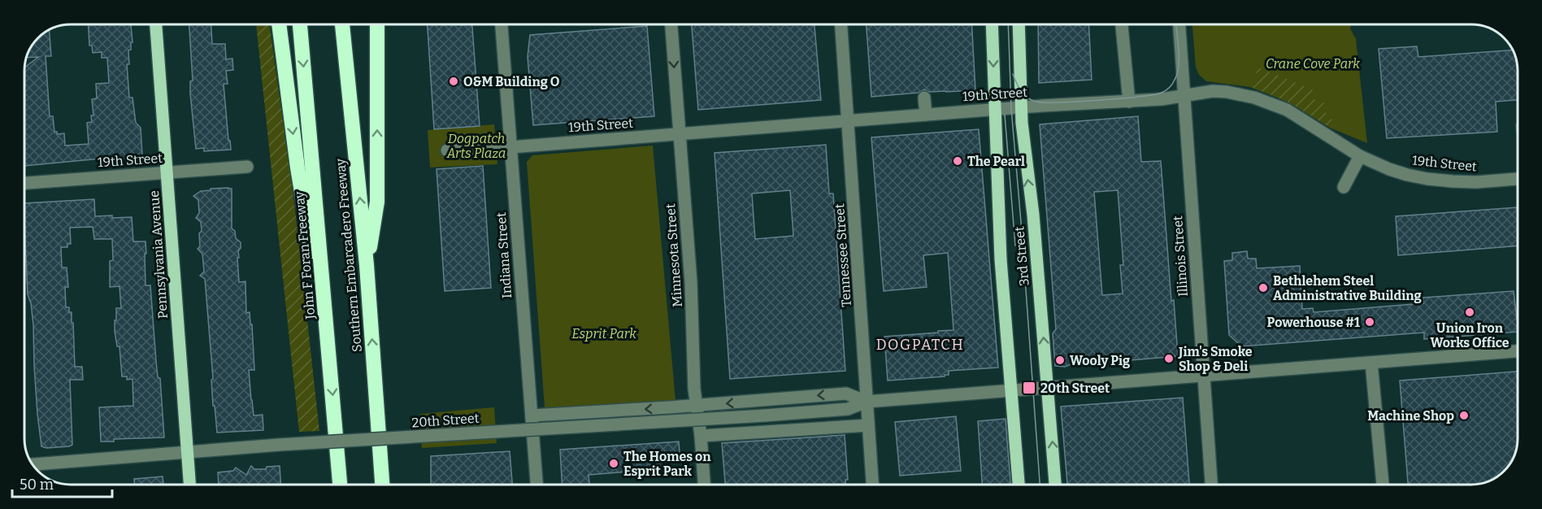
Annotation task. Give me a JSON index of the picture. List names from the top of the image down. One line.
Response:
{"streets":{"highway":["John F Foran Freeway","Southern Embarcadero Freeway"],"main road":["Pennsylvania Avenue","3rd Street"],"street":["19th Street","Indiana Street","Minnesota Street","Tennessee Street","Illinois Street","20th Street"]},"crossings":[["19th Street","Pennsylvania Avenue"],["19th Street","Indiana Street"],["19th Street","Minnesota Street"],["19th Street","Tennessee Street"],["19th Street","3rd Street"],["19th Street","Illinois Street"],["Pennsylvania Avenue","20th Street"],["Indiana Street","20th Street"],["Minnesota Street","20th Street"],["Tennessee Street","20th Street"],["3rd Street","20th Street"],["Illinois Street","20th Street"]],"districts":["DOGPATCH"],"parks":["Crane Cove Park","Dogpatch Arts Plaza","Esprit Park"],"places":{"other":["O&M Building O","The Pearl","Bethlehem Steel Administrative Building","Union Iron Works Office","Powerhouse #1","Jim's Smoke Shop & Deli","Wooly Pig","Machine Shop","The Homes on Esprit Park"],"transit":["20th Street"]},"scale_bar":"50 m"}
